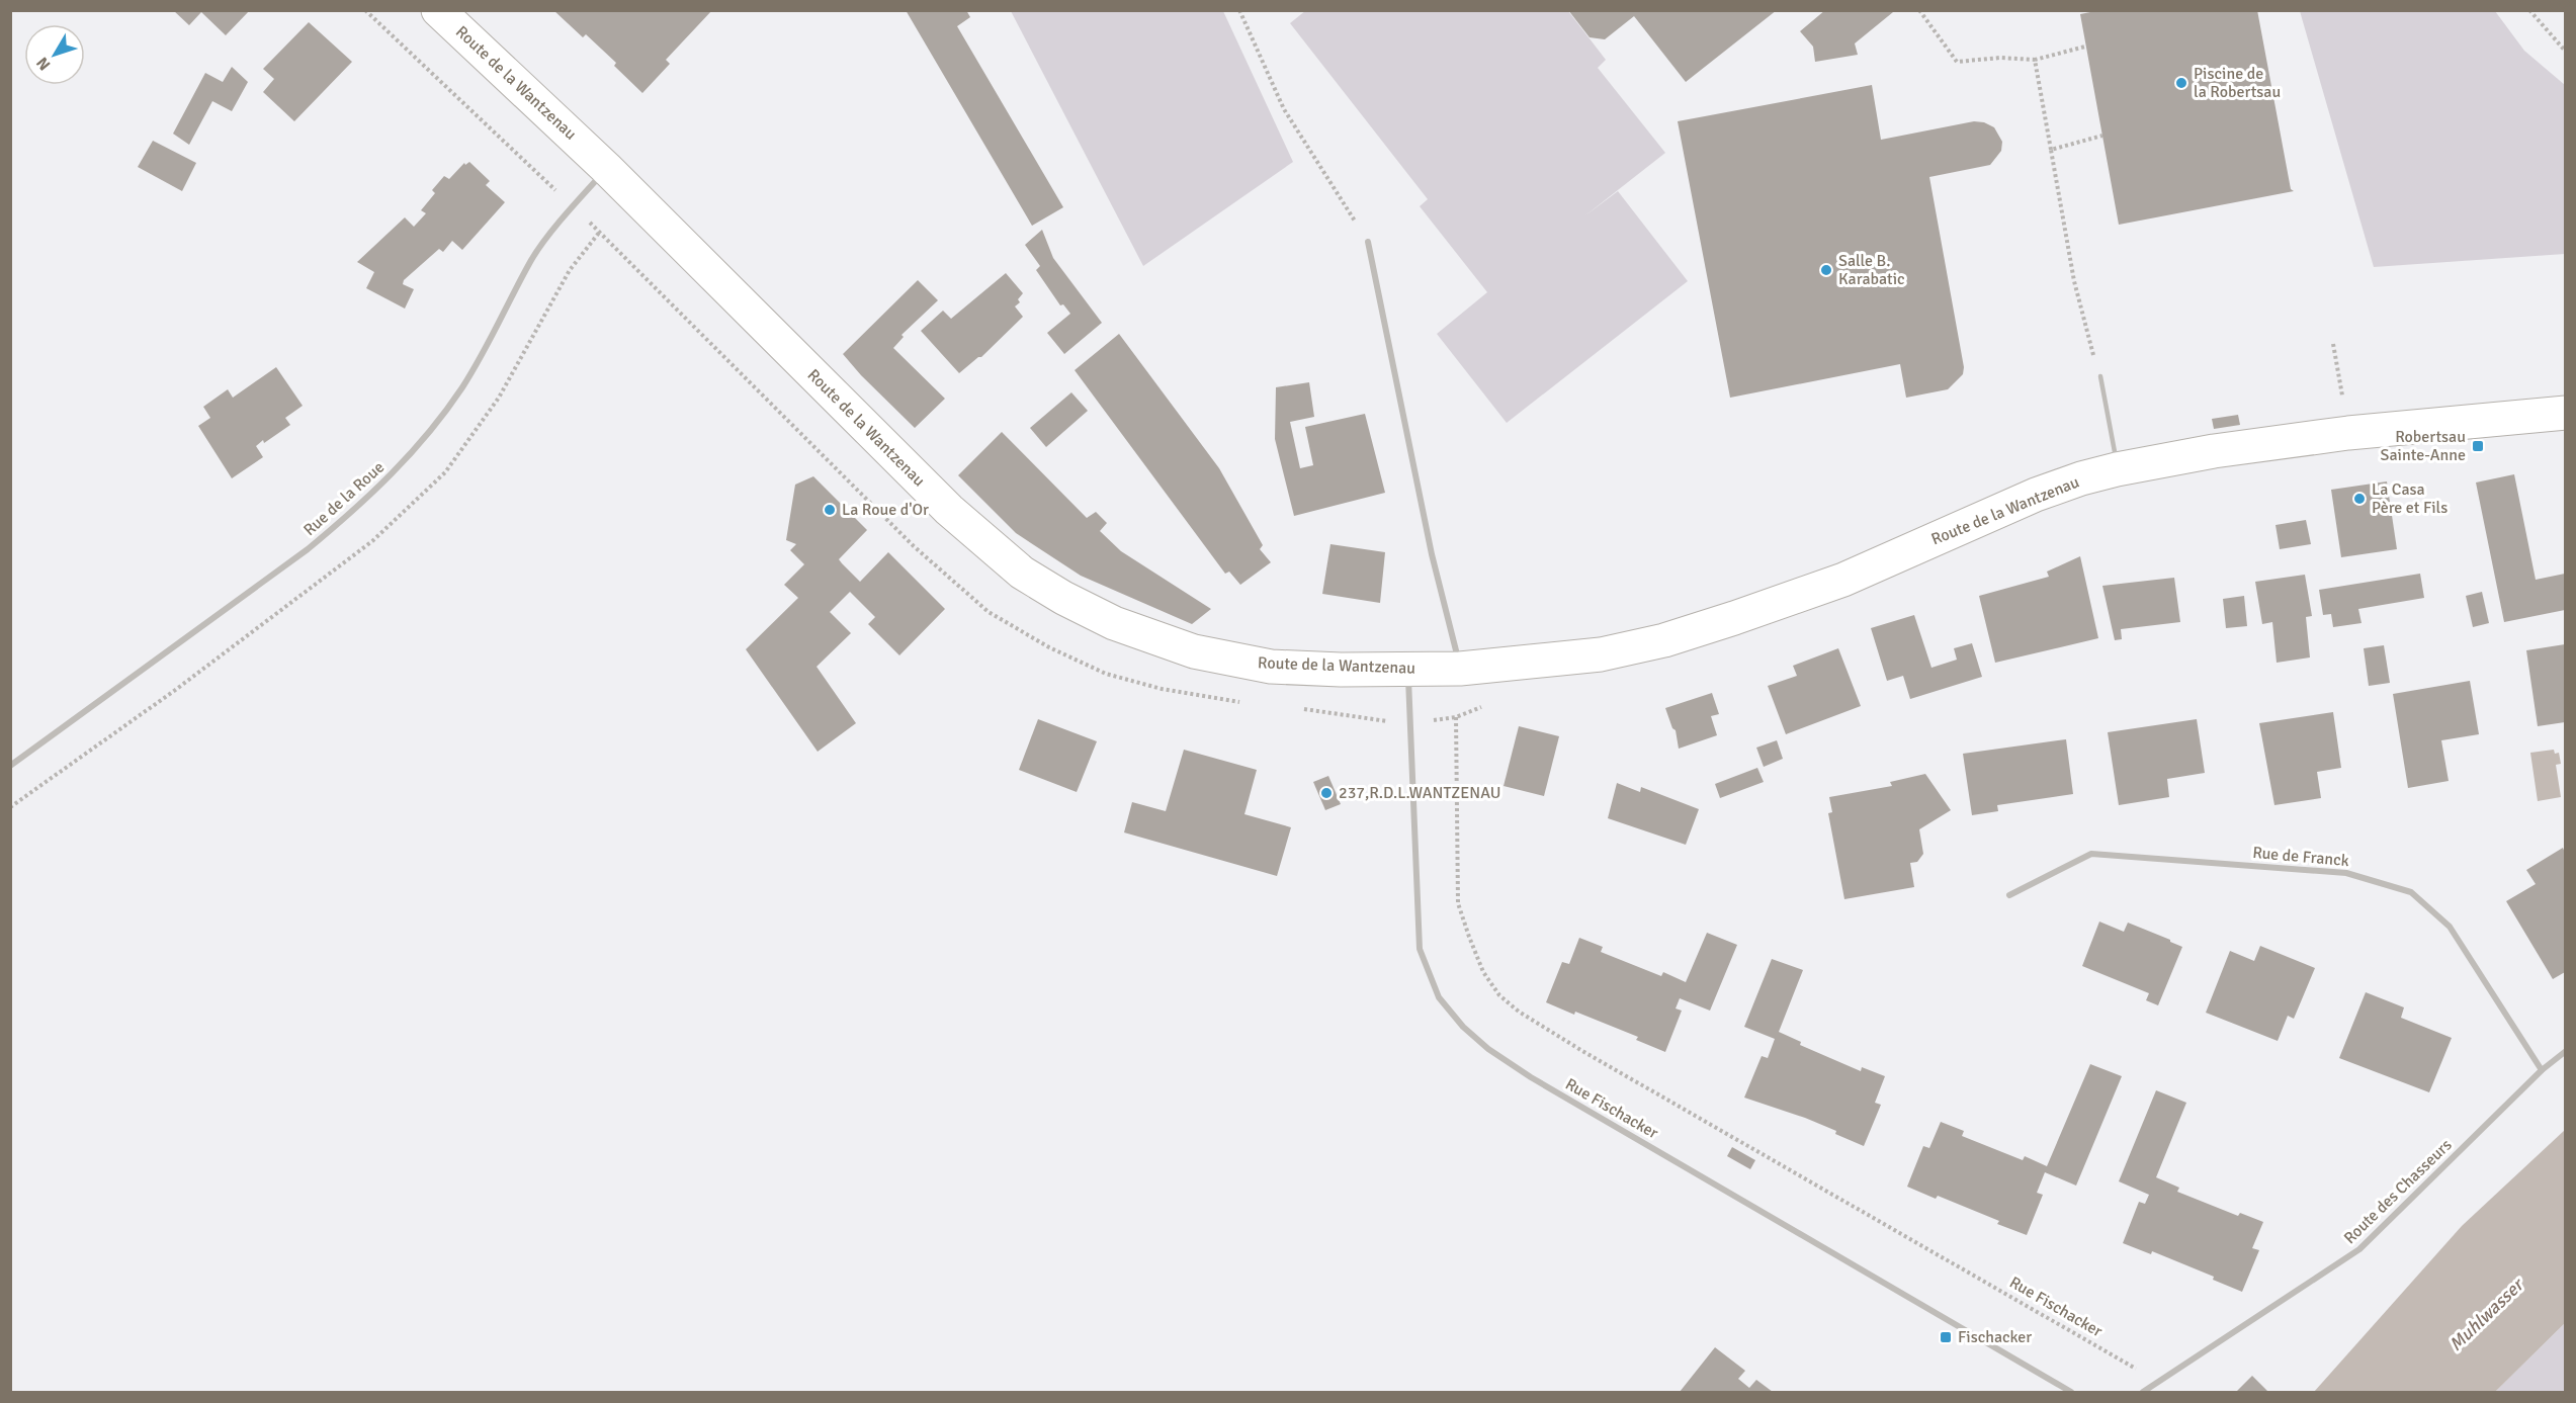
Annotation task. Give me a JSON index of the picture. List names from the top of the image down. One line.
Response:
{"streets":{"main road":["Route de la Wantzenau"],"street":["Rue de la Roue","Rue de Franck","Rue Fischacker","Route des Chasseurs"]},"crossings":[["Route de la Wantzenau","Rue de la Roue"],["Route de la Wantzenau","Rue Fischacker"],["Rue de Franck","Route des Chasseurs"],["Rue Fischacker","Route des Chasseurs"]],"water":["Muhlwasser"],"places":{"other":["Piscine de la Robertsau","Salle B. Karabatic","La Casa Père et Fils","La Roue d'Or","237,R.D.L.WANTZENAU"],"transit":["Robertsau Sainte-Anne","Fischacker"]},"north":"bottom left"}
